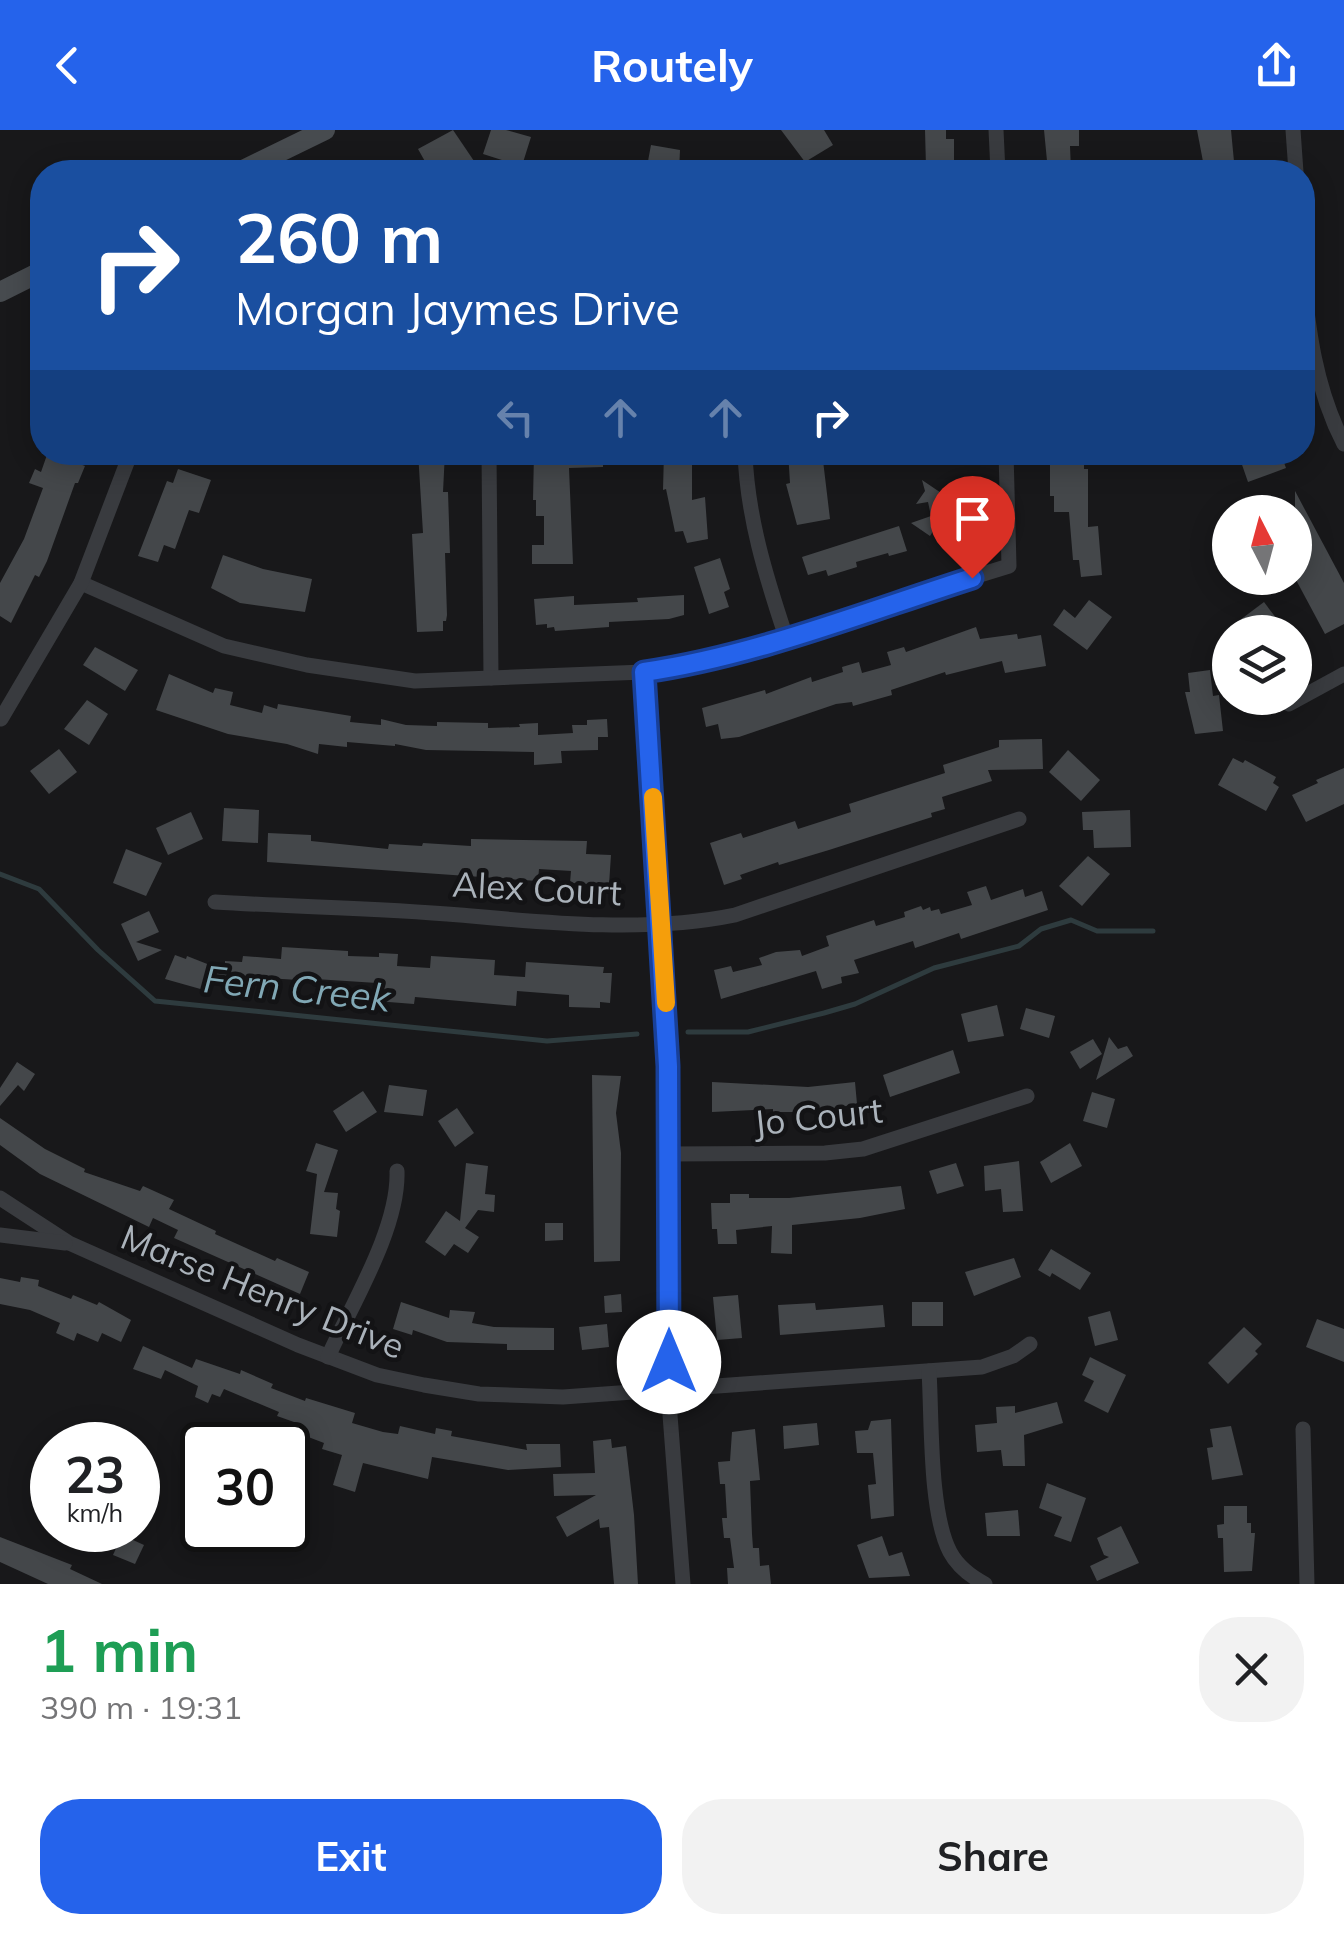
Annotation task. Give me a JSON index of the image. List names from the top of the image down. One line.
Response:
{"streets":{"street":["Alex Court","Jo Court","Marse Henry Drive"]},"water":["Fern Creek"],"north":"top","page":{"header":"Routely","turn":["260 m","Morgan Jaymes Drive"],"speed":"23 km/h","limit":"30","heading":["1 min","390 m · 19:31"],"buttons":["Exit","Share"]}}
